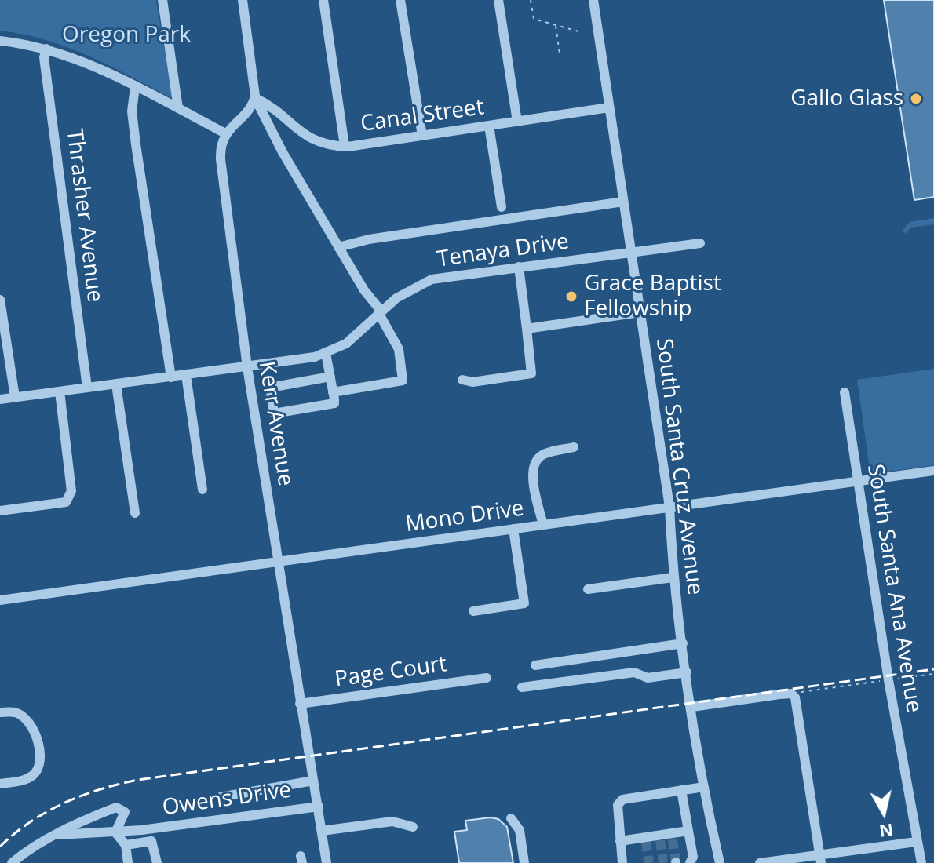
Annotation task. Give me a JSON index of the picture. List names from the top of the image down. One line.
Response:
{"streets":{"street":["Canal Street","Thrasher Avenue","Tenaya Drive","Kerr Avenue","South Santa Cruz Avenue","Mono Drive","South Santa Ana Avenue","Page Court","Owens Drive"]},"crossings":[["Canal Street","South Santa Cruz Avenue"],["Thrasher Avenue","Tenaya Drive"],["Tenaya Drive","Kerr Avenue"],["Tenaya Drive","South Santa Cruz Avenue"],["Kerr Avenue","Mono Drive"],["Kerr Avenue","Page Court"],["Kerr Avenue","Owens Drive"],["South Santa Cruz Avenue","Mono Drive"],["Mono Drive","South Santa Ana Avenue"]],"parks":["Oregon Park"],"places":["Gallo Glass","Grace Baptist Fellowship"],"north":"bottom"}
